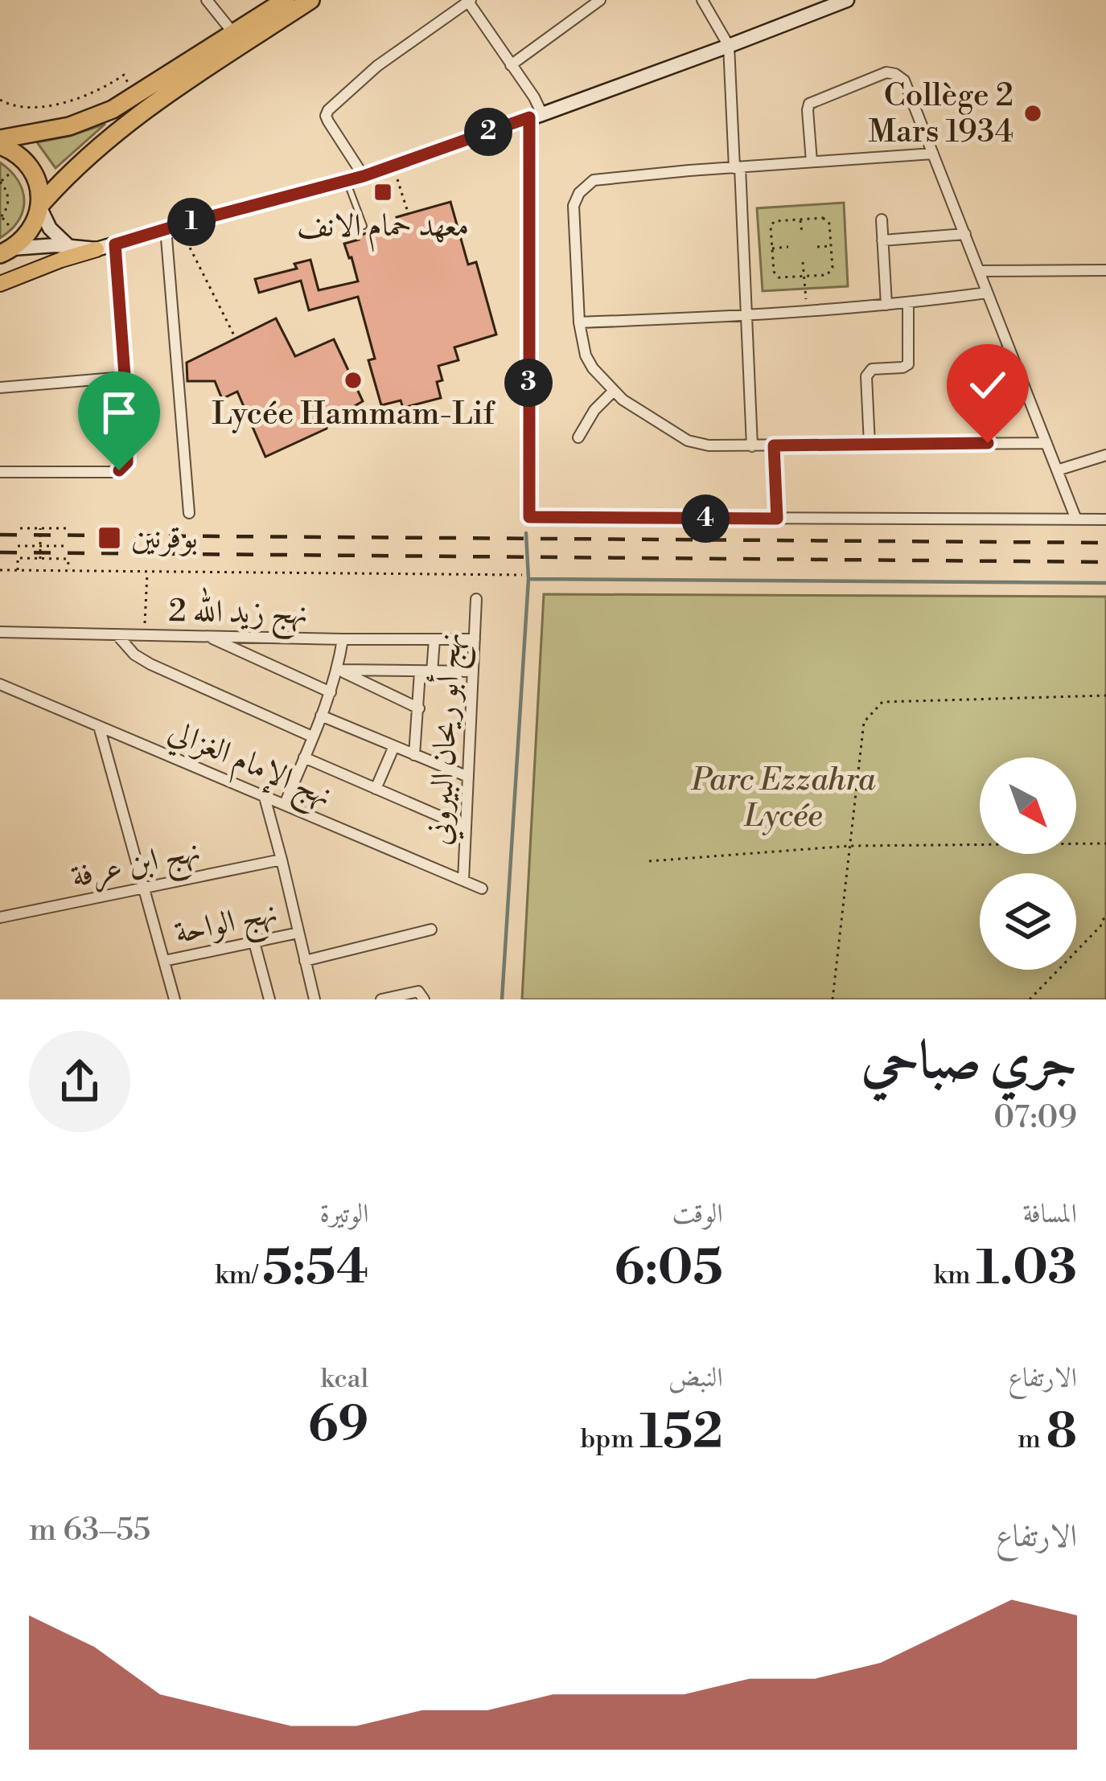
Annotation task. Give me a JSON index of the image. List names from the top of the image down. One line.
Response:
{"streets":{"street":["نهج زيد الله 2","نهج أبو ريحان البيروني","نهج الإمام الغزالي","نهج ابن عرفة","نهج الواحة"]},"crossings":[["نهج زيد الله 2","نهج أبو ريحان البيروني"],["نهج أبو ريحان البيروني","نهج الإمام الغزالي"]],"parks":["Parc Ezzahra Lycée"],"places":{"other":["Collège 2 Mars 1934","Lycée Hammam-Lif"],"transit":["معهد حمام الانف","بوقرنين"]},"north":"bottom right","page":{"pins":["2","1","3","4"],"heading":["جري صباحي","07:09"],"stats":[["المسافة","1.03 km"],["الوقت","6:05"],["الوتيرة","5:54 /km"],["الارتفاع","8 m"],["النبض","152 bpm"],["kcal","69"]],"chart":["الارتفاع","55–63 m"]}}
